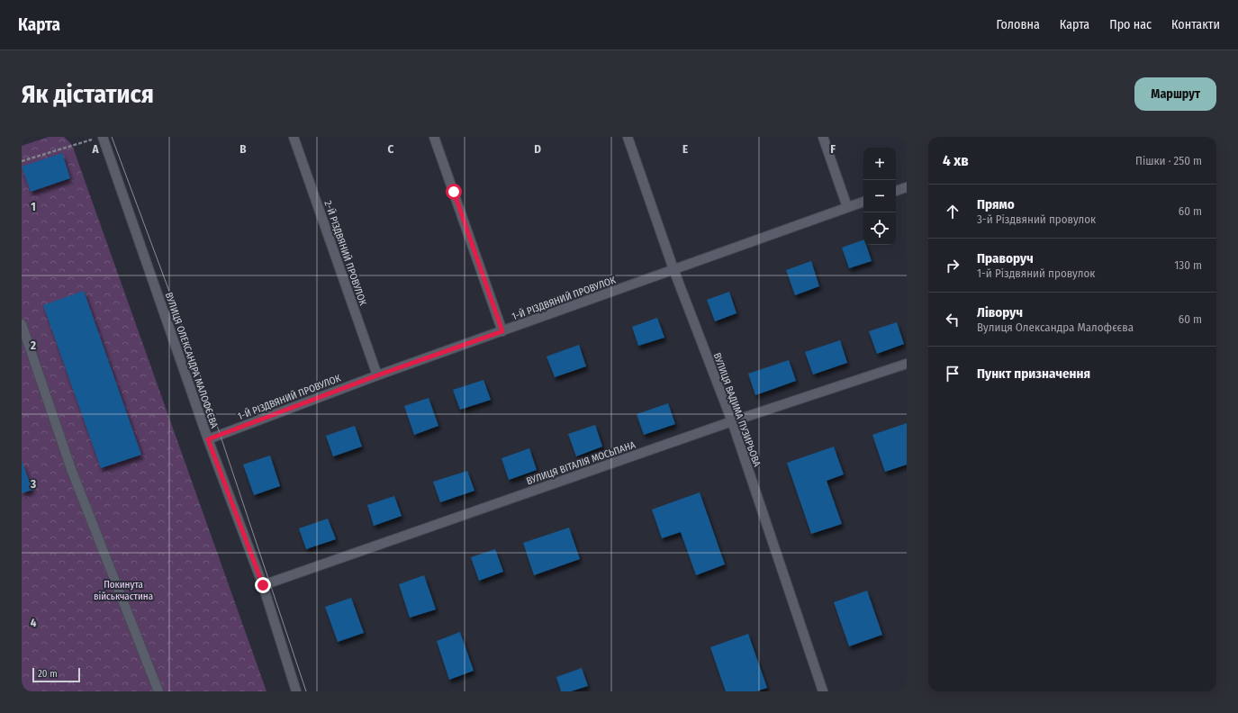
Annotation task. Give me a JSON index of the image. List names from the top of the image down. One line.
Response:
{"streets":{"street":["2-Й РІЗДВЯНИЙ ПРОВУЛОК","1-Й РІЗДВЯНИЙ ПРОВУЛОК","ВУЛИЦЯ ОЛЕКСАНДРА МАЛОФЄЄВА","ВУЛИЦЯ ВАДИМА ПУЗИРЬОВА","ВУЛИЦЯ ВІТАЛІЯ МОСЬПАНА"]},"crossings":[["2-Й РІЗДВЯНИЙ ПРОВУЛОК","1-Й РІЗДВЯНИЙ ПРОВУЛОК"],["1-Й РІЗДВЯНИЙ ПРОВУЛОК","ВУЛИЦЯ ОЛЕКСАНДРА МАЛОФЄЄВА"],["1-Й РІЗДВЯНИЙ ПРОВУЛОК","ВУЛИЦЯ ВАДИМА ПУЗИРЬОВА"],["ВУЛИЦЯ ОЛЕКСАНДРА МАЛОФЄЄВА","ВУЛИЦЯ ВІТАЛІЯ МОСЬПАНА"],["ВУЛИЦЯ ВАДИМА ПУЗИРЬОВА","ВУЛИЦЯ ВІТАЛІЯ МОСЬПАНА"]],"parks":["Покинута військчастина"],"scale_bar":"20 m","page":{"header":"Карта","nav":["Головна","Карта","Про нас","Контакти"],"buttons":"Маршрут","title":"Як дістатися","heading":["4 хв","Пішки · 250 m"],"map_buttons":["+","−"],"list":[["Прямо","3-й Різдвяний провулок","60 m"],["Праворуч","1-й Різдвяний провулок","130 m"],["Ліворуч","Вулиця Олександра Малофєєва","60 m"],"Пункт призначення"],"scale":"20 m"},"grid":{"columns":["A","B","C","D","E","F"],"rows":["1","2","3","4"]}}
